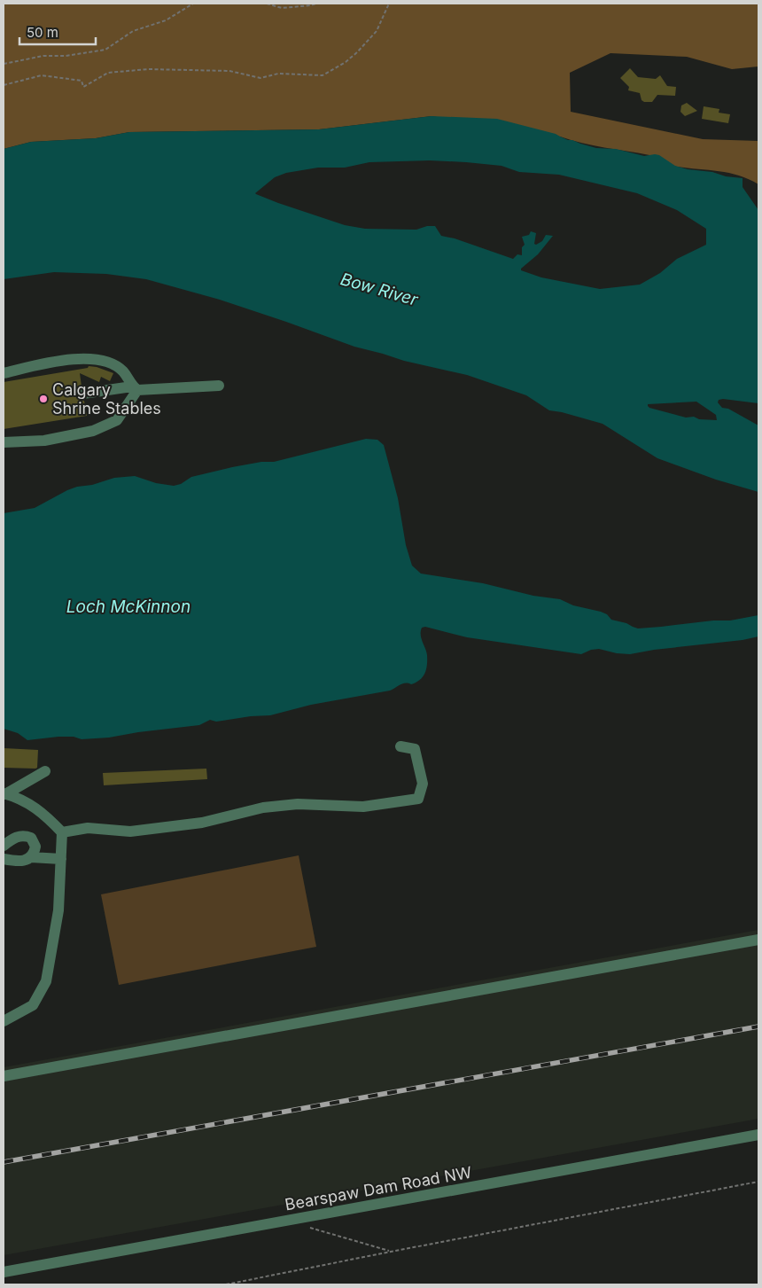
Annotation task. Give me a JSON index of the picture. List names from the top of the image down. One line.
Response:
{"streets":{"street":["Bearspaw Dam Road NW"]},"water":["Bow River","Loch McKinnon"],"places":["Calgary Shrine Stables"],"scale_bar":"50 m"}
